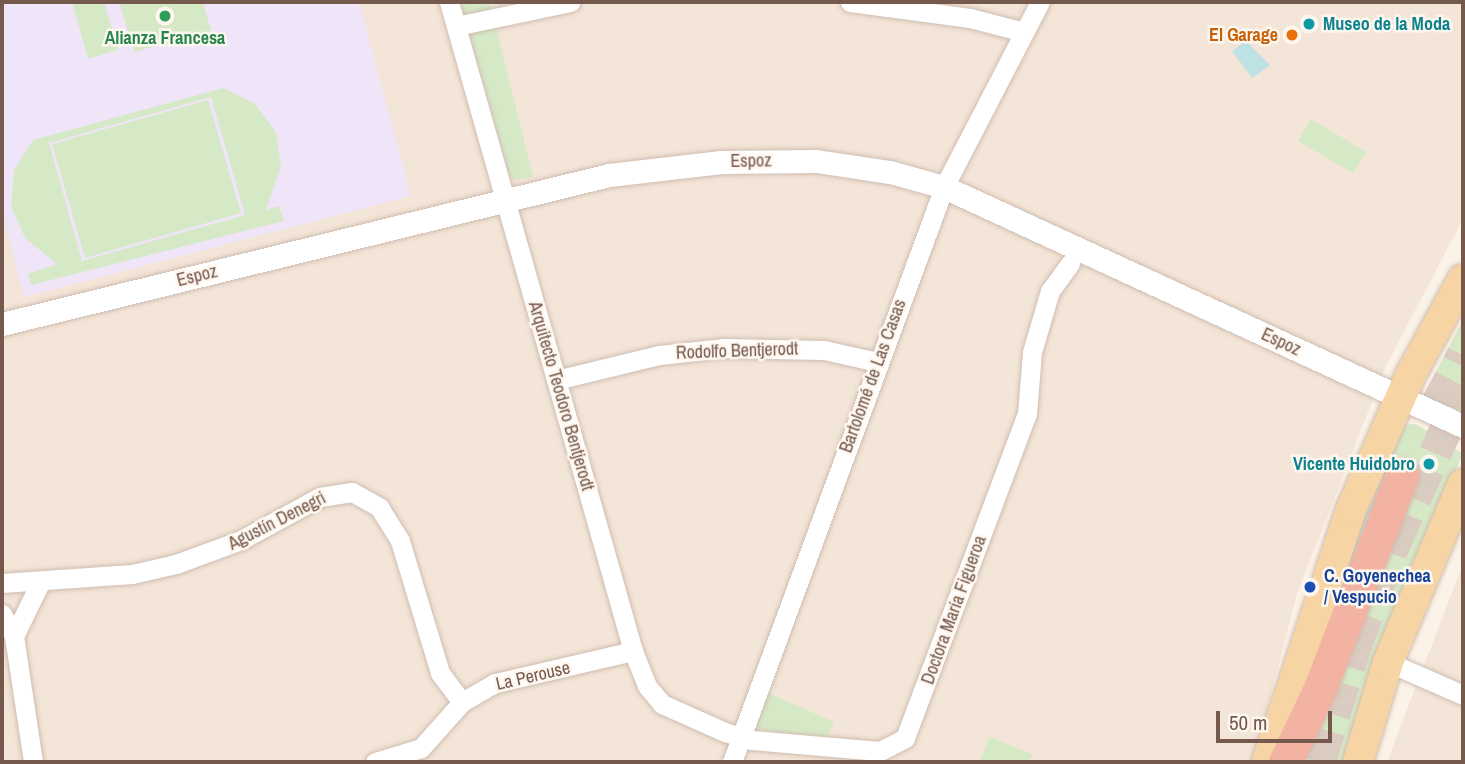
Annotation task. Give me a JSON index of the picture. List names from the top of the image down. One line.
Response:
{"streets":{"street":["Espoz","Rodolfo Bentjerodt","Bartolomé de Las Casas","Arquitecto Teodoro Bentjerodt","Agustín Denegri","Doctora María Figueroa","La Perouse"]},"crossings":[["Espoz","Bartolomé de Las Casas"],["Espoz","Arquitecto Teodoro Bentjerodt"],["Espoz","Doctora María Figueroa"],["Rodolfo Bentjerodt","Bartolomé de Las Casas"],["Rodolfo Bentjerodt","Arquitecto Teodoro Bentjerodt"],["Bartolomé de Las Casas","Arquitecto Teodoro Bentjerodt"],["Bartolomé de Las Casas","Doctora María Figueroa"],["Arquitecto Teodoro Bentjerodt","Doctora María Figueroa"],["Arquitecto Teodoro Bentjerodt","La Perouse"],["Agustín Denegri","La Perouse"]],"places":["Alianza Francesa","Museo de la Moda","El Garage","Vicente Huidobro","C. Goyenechea / Vespucio"],"scale_bar":"50 m"}
